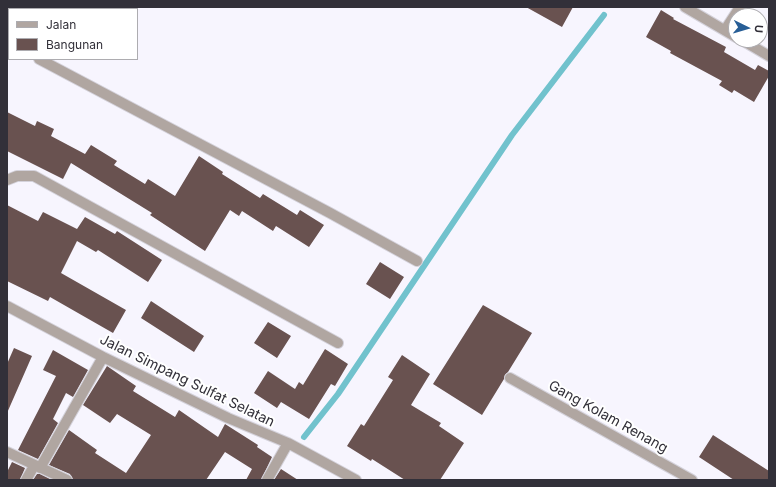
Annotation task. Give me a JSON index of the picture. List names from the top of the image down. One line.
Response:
{"streets":{"street":["Jalan Simpang Sulfat Selatan","Gang Kolam Renang"]},"legend":["Jalan","Bangunan"],"north":"right"}
